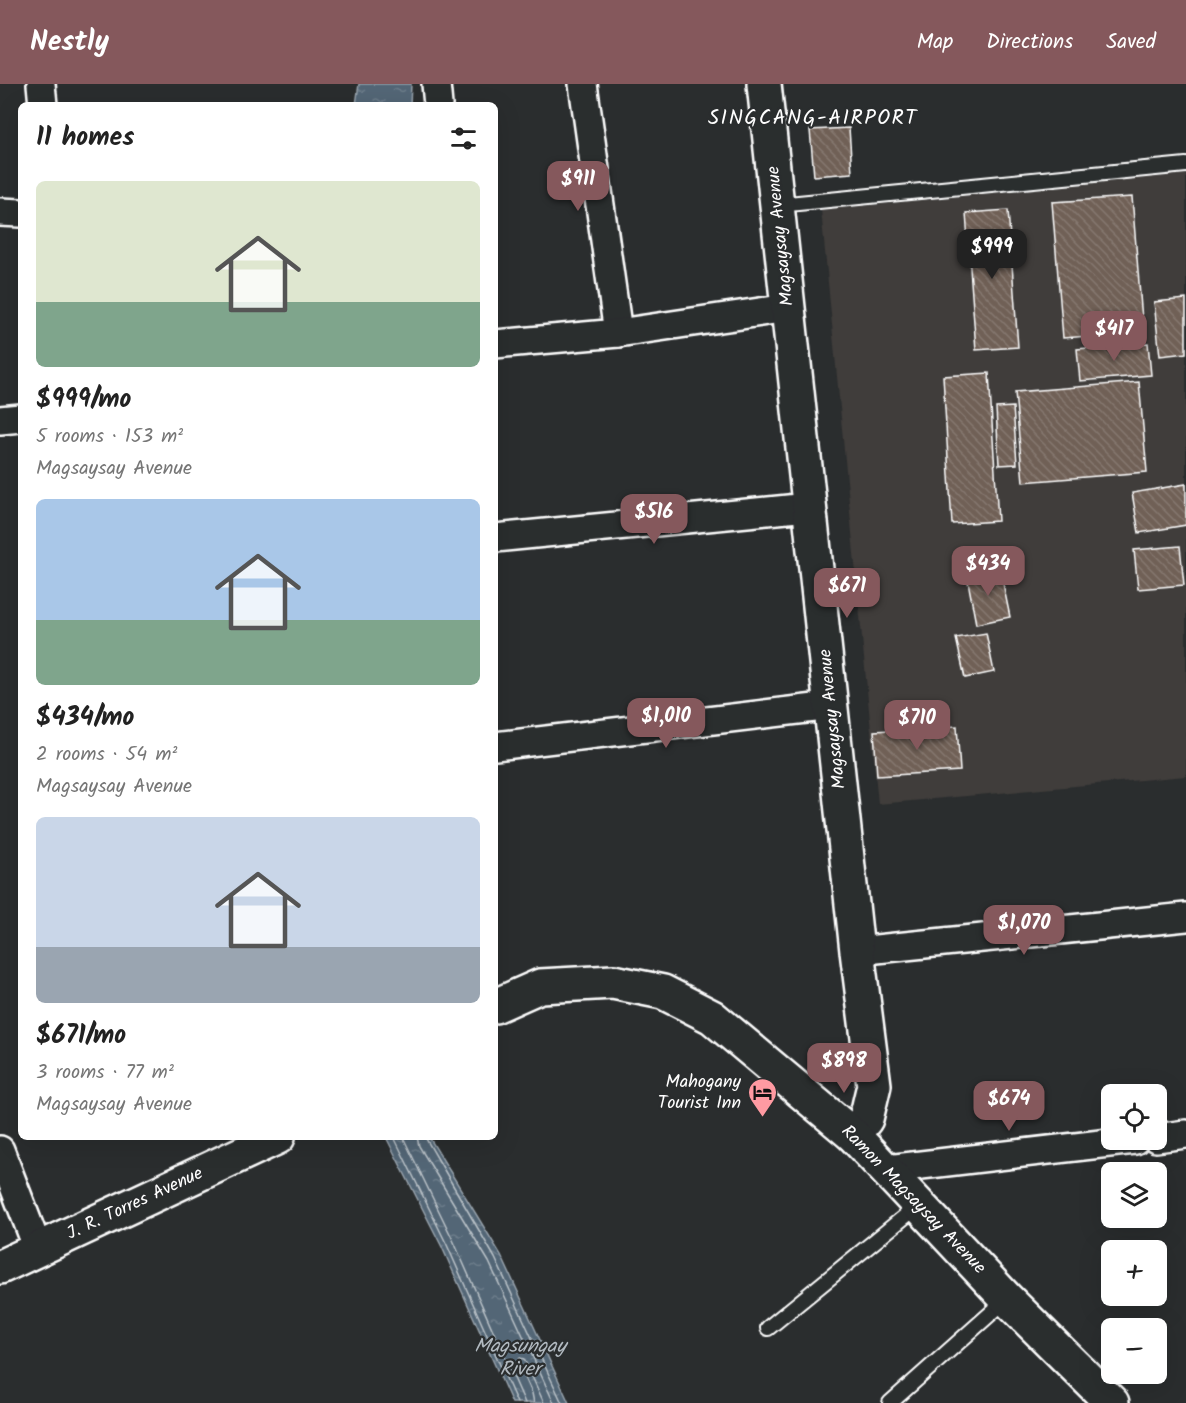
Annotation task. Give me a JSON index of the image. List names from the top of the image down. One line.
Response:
{"streets":{"street":["Magsaysay Avenue","Ramon Magsaysay Avenue","J. R. Torres Avenue"]},"crossings":[["Magsaysay Avenue","Ramon Magsaysay Avenue"]],"districts":["SINGCANG-AIRPORT"],"water":["Magsungay River"],"places":{"hotel":["Mahogany Tourist Inn"]},"page":{"header":"Nestly","nav":["Map","Directions","Saved"],"heading":"11 homes","price":["$911","$999","$417","$516","$434","$671","$1,010","$710","$1,070","$898","$674"],"list":[{"name":"$999/mo","note":"5 rooms · 153 m² · Magsaysay Avenue"},{"name":"$434/mo","note":"2 rooms · 54 m² · Magsaysay Avenue"},{"name":"$671/mo","note":"3 rooms · 77 m² · Magsaysay Avenue"}],"map_buttons":["+","−"]}}
